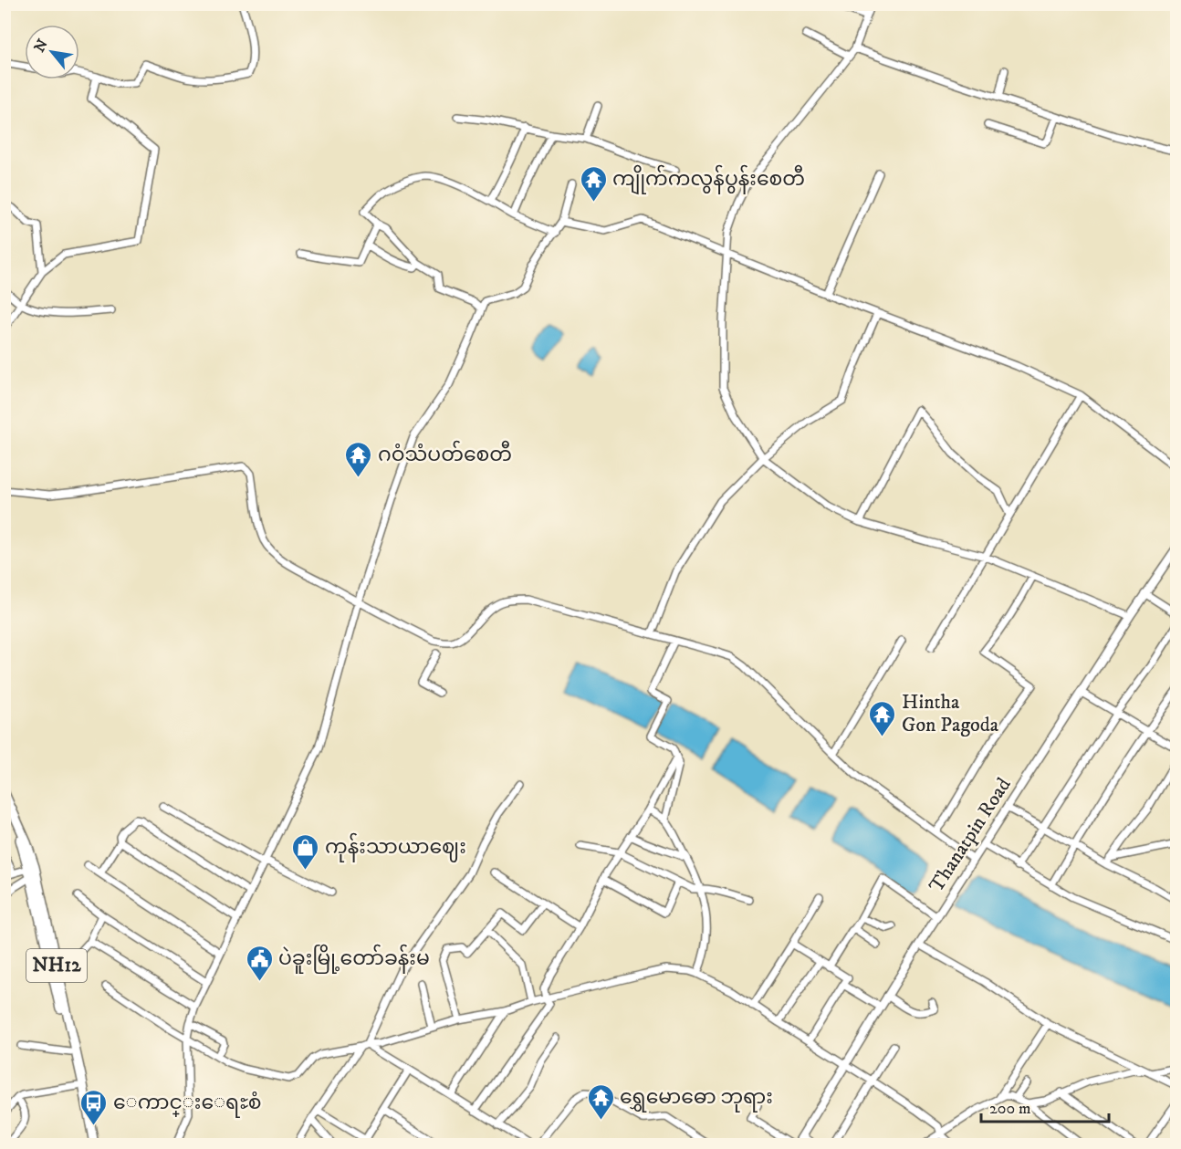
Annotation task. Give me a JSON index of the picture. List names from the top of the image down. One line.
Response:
{"streets":{"highway":["NH12"],"main road":["Thanatpin Road"]},"places":{"temple":["ကျိုက်ကလွန်ပွန်းစေတီ","ဂဝံသံပတ်စေတီ","Hintha Gon Pagoda","ရွှေမောဓော ဘုရား"],"shop":["ကုန်းသာယာဈေး"],"public building":["ပဲခူးမြို့တော်ခန်းမ"],"bus stop":["ေကာင္းေရႊစံ"]},"scale_bar":"200 m","north":"top left"}
